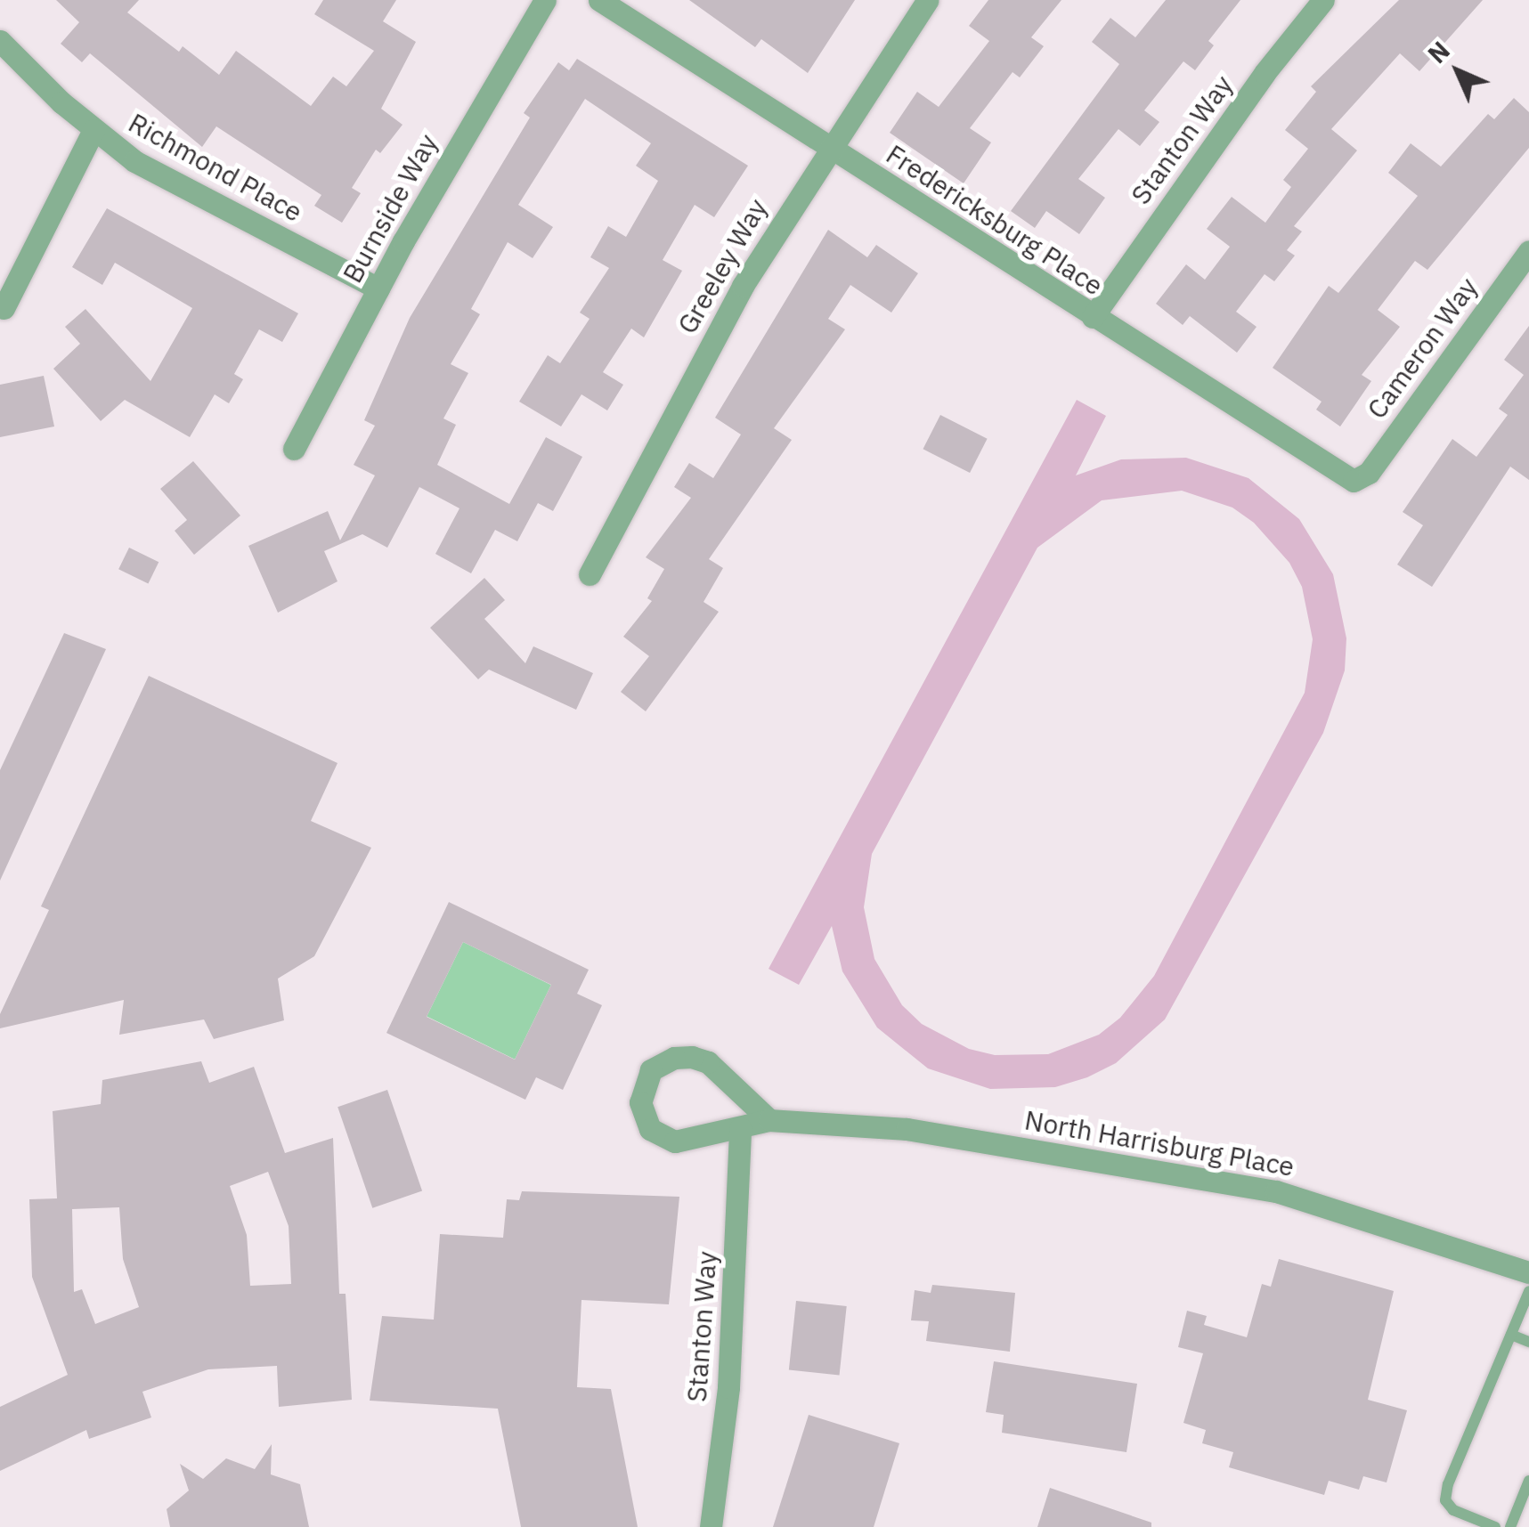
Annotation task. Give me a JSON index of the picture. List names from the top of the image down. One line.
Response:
{"streets":{"street":["Stanton Way","Richmond Place","Burnside Way","Fredericksburg Place","Greeley Way","Cameron Way","North Harrisburg Place"]},"crossings":[["Stanton Way","Fredericksburg Place"],["Stanton Way","North Harrisburg Place"],["Richmond Place","Burnside Way"],["Fredericksburg Place","Greeley Way"],["Fredericksburg Place","Cameron Way"]],"north":"top left"}
